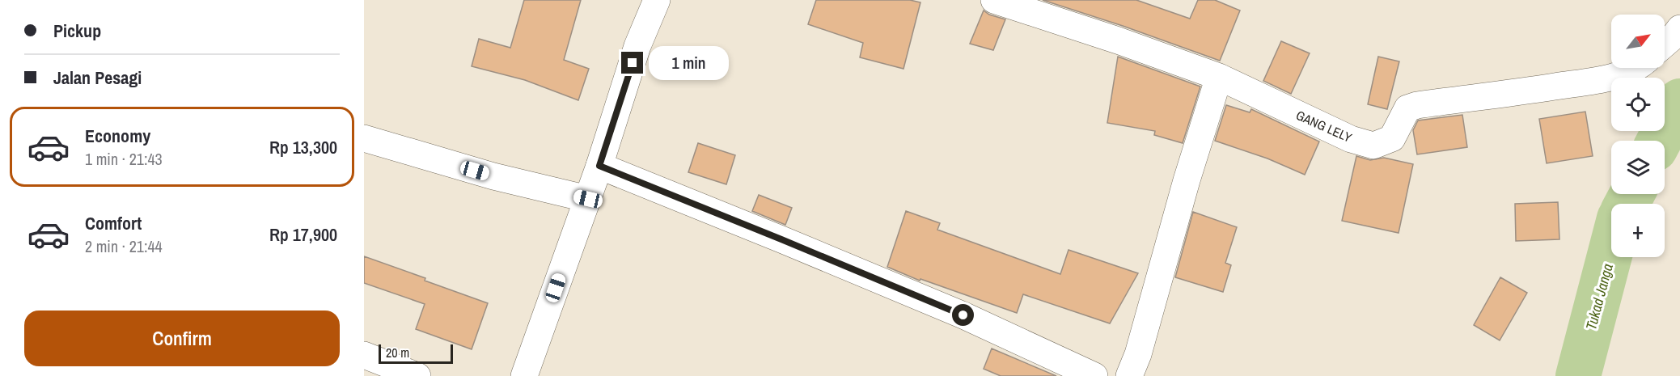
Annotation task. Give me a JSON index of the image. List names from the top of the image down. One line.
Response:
{"streets":{"street":["GANG LELY"]},"water":["Tukad Janga"],"scale_bar":"20 m","north":"top right","page":{"banner":["Pickup","Jalan Pesagi"],"map_buttons":"+","bubble":"1 min","list":[{"name":"Economy","note":"1 min · 21:43","value":"Rp 13,300"},{"name":"Comfort","note":"2 min · 21:44","value":"Rp 17,900"}],"buttons":"Confirm","scale":"20 m"}}
